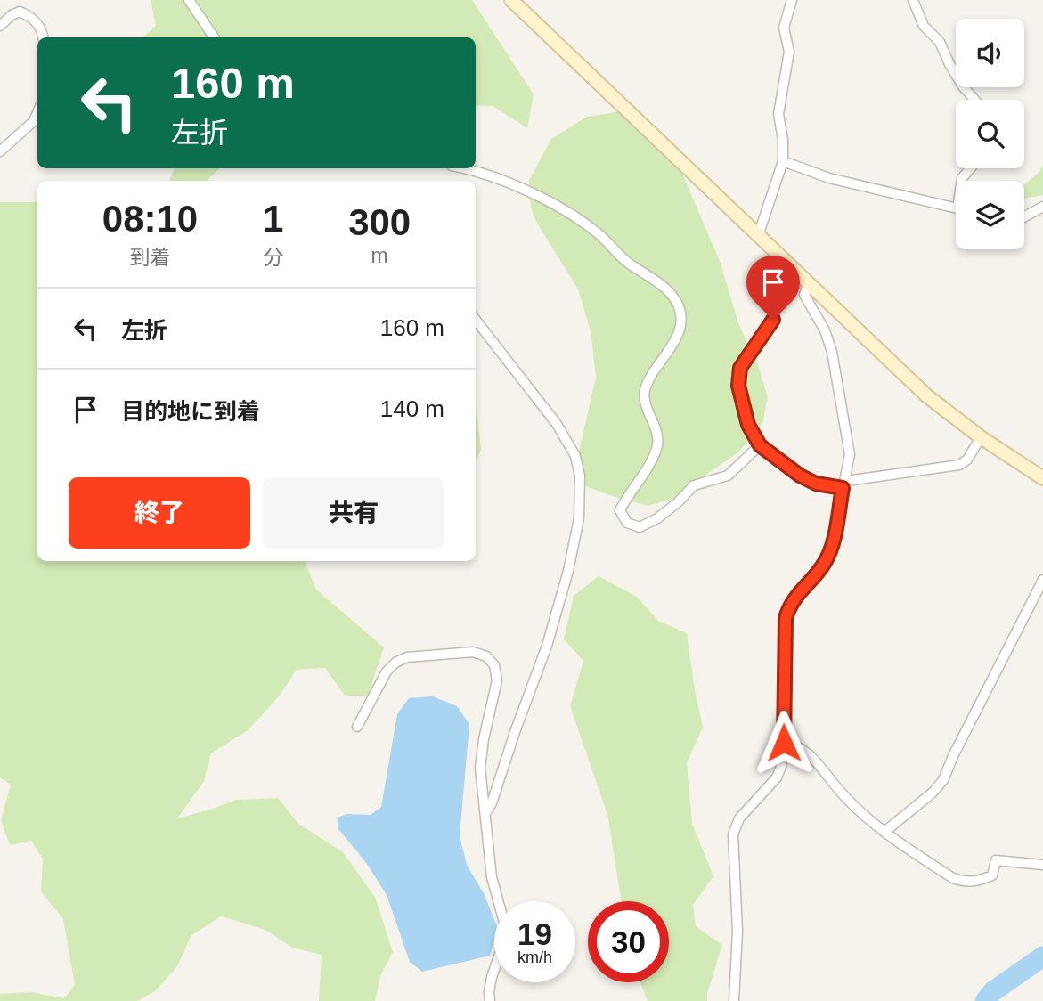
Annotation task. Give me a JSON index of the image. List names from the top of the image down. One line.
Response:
{"page":{"turn":["160 m","左折"],"eta":["08:10","到着","1","分","300","m"],"list":[{"name":"左折","value":"160 m"},{"name":"目的地に到着","value":"140 m"}],"buttons":["終了","共有"],"speed":"19 km/h","limit":"30"}}
